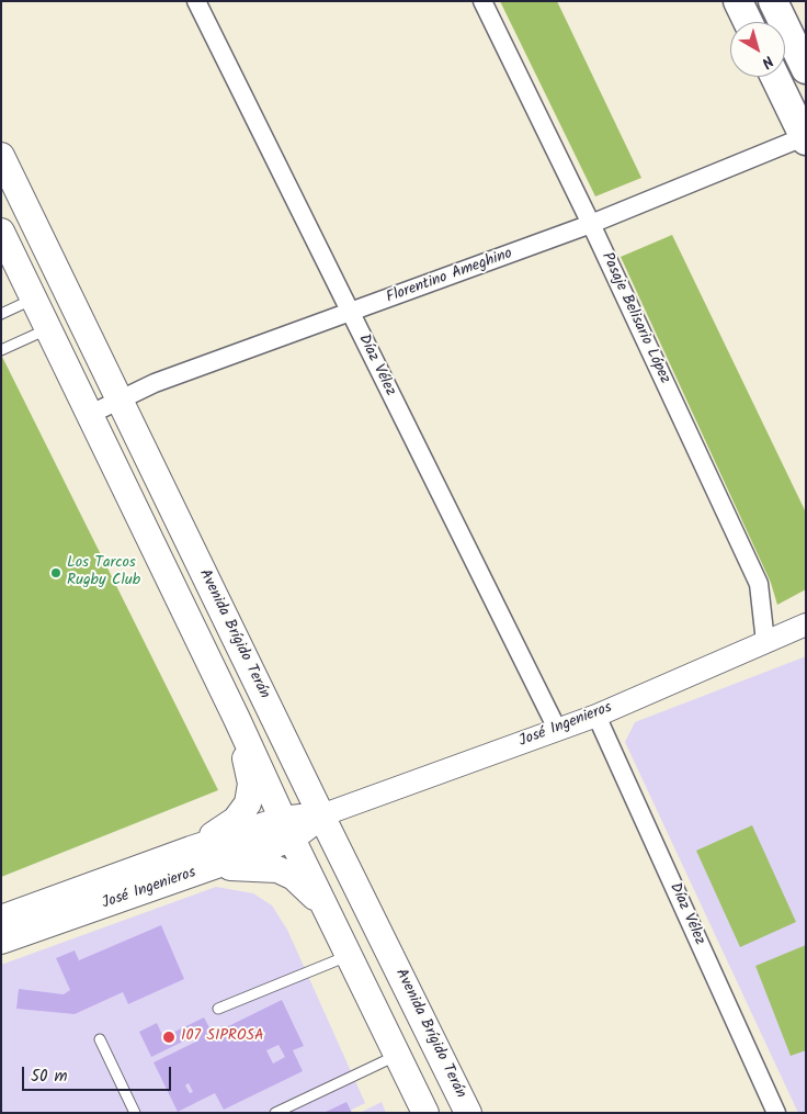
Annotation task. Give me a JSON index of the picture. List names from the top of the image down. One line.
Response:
{"streets":{"main road":["Avenida Brígido Terán","José Ingenieros"],"street":["Florentino Ameghino","Pasaje Belisario López","Díaz Vélez"]},"crossings":[["Florentino Ameghino","Pasaje Belisario López"],["Florentino Ameghino","Díaz Vélez"],["Florentino Ameghino","Avenida Brígido Terán"],["Pasaje Belisario López","José Ingenieros"],["Díaz Vélez","José Ingenieros"],["Avenida Brígido Terán","José Ingenieros"]],"places":["Los Tarcos Rugby Club","107 SIPROSA"],"scale_bar":"50 m","north":"bottom right"}
